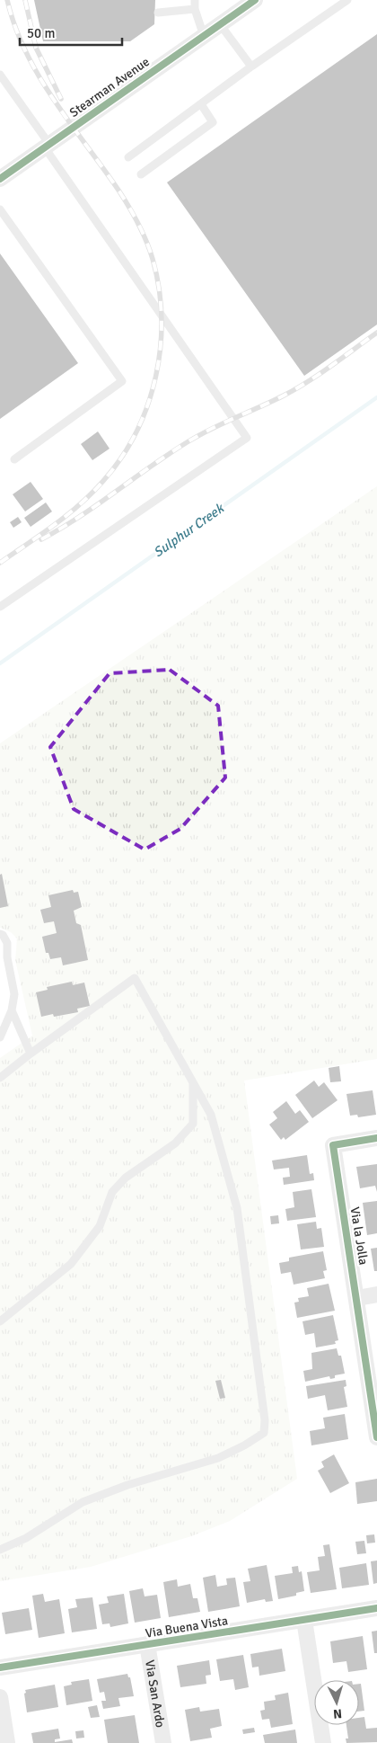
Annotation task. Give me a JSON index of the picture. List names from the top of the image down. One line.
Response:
{"streets":{"street":["Stearman Avenue","Via la Jolla","Via Buena Vista","Via San Ardo"]},"crossings":[["Via Buena Vista","Via San Ardo"]],"water":["Sulphur Creek"],"scale_bar":"50 m","north":"bottom"}
